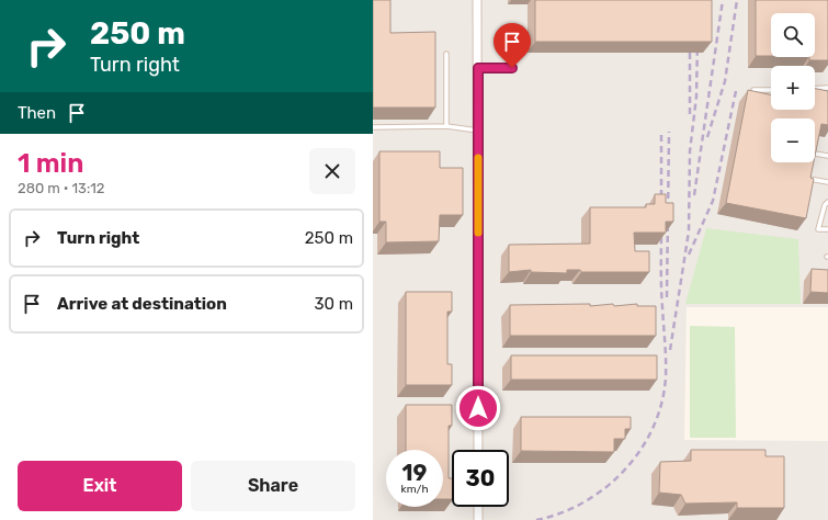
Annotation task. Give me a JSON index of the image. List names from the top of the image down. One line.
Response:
{"page":{"turn":["250 m","Turn right"],"map_buttons":["+","−"],"then":"Then","heading":["1 min","280 m · 13:12"],"list":[{"name":"Turn right","value":"250 m"},{"name":"Arrive at destination","value":"30 m"}],"speed":"19 km/h","limit":"30","buttons":["Exit","Share"]}}
